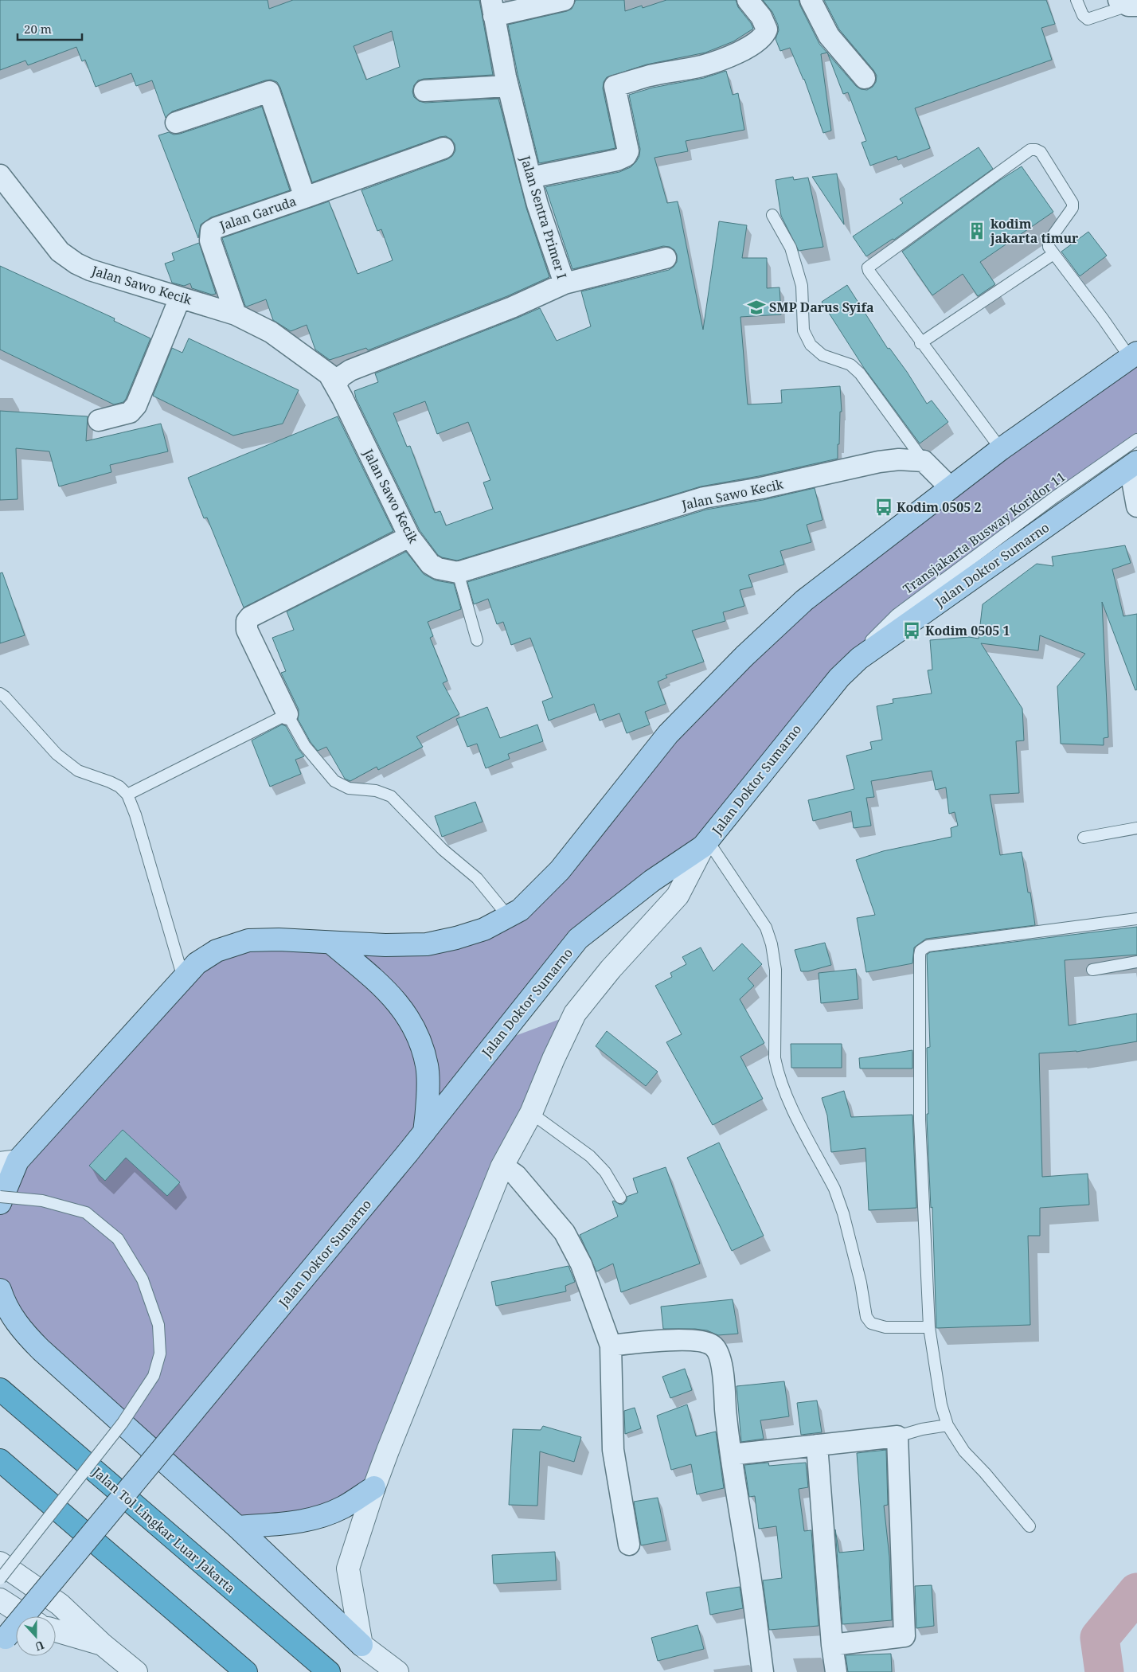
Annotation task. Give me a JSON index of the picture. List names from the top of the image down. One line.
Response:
{"streets":{"highway":["Jalan Tol Lingkar Luar Jakarta"],"main road":["Jalan Doktor Sumarno"],"street":["Jalan Garuda","Jalan Sentra Primer I","Jalan Sawo Kecik"],"lane":["Transjakarta Busway Koridor 11"]},"crossings":[["Jalan Garuda","Jalan Sawo Kecik"],["Jalan Sentra Primer I","Jalan Sawo Kecik"],["Transjakarta Busway Koridor 11","Jalan Doktor Sumarno"]],"places":{"building":["kodim jakarta timur"],"school or university":["SMP Darus Syifa"],"bus stop":["Kodim 0505 2","Kodim 0505 1"]},"scale_bar":"20 m","north":"bottom"}
